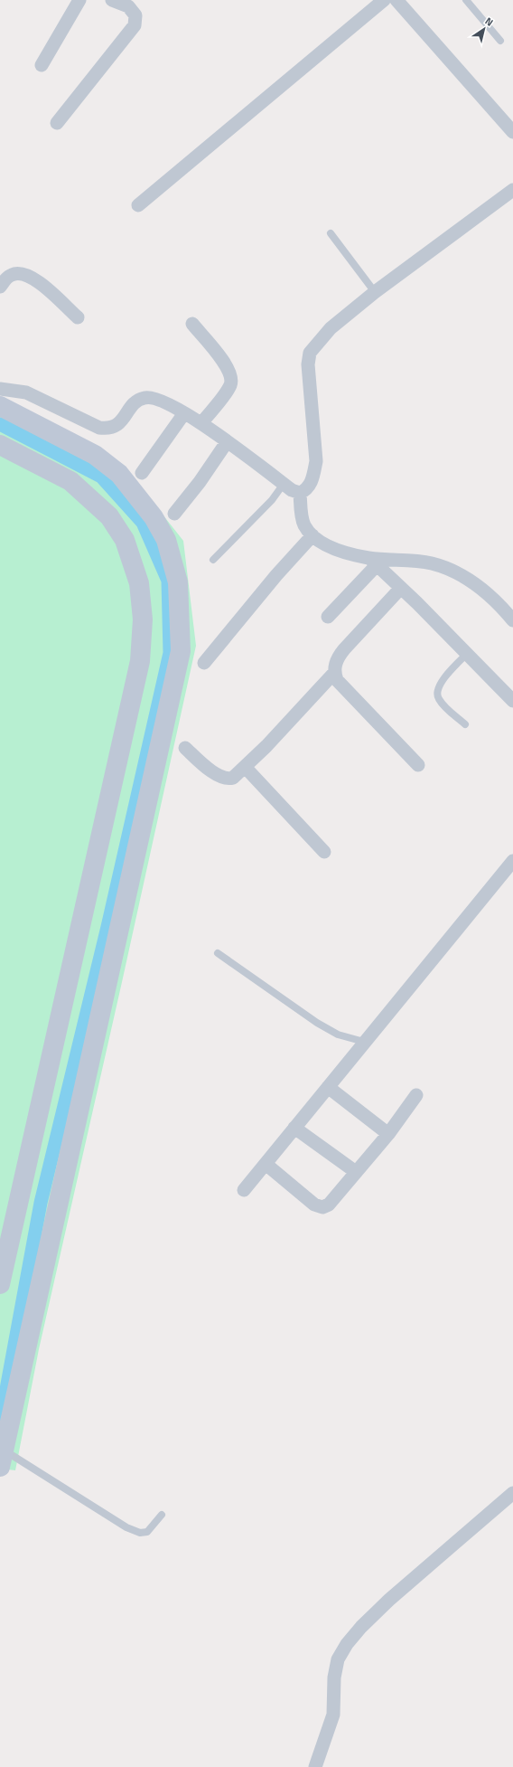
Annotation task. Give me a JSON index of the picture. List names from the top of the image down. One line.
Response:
{"north":"top right"}
